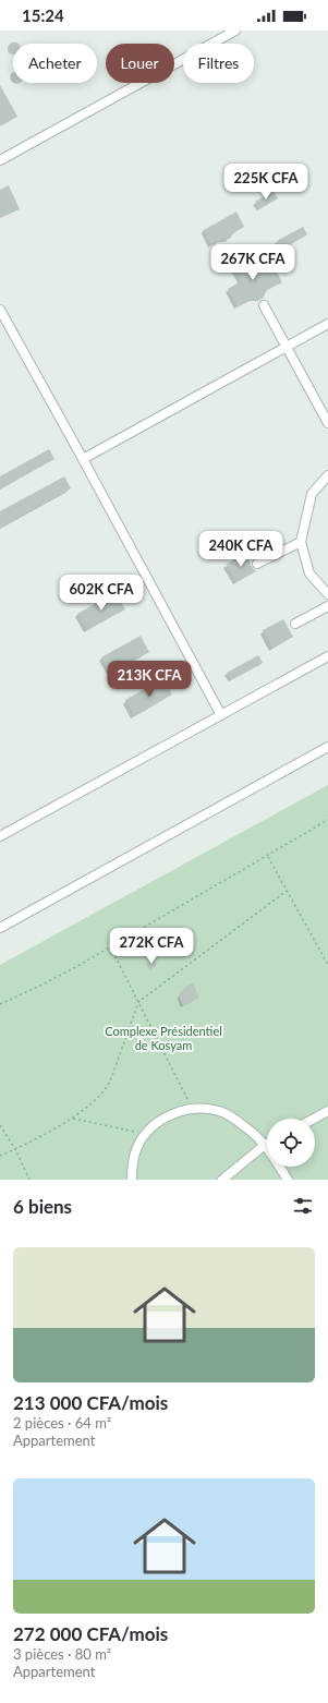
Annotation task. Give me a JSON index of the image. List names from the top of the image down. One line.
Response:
{"parks":["Complexe Présidentiel de Kosyam"],"page":{"status":"15:24","chip":["Acheter","Louer","Filtres"],"price":["225K CFA","267K CFA","240K CFA","602K CFA","213K CFA","272K CFA"],"heading":"6 biens","list":[{"name":"213 000 CFA/mois","note":"2 pièces · 64 m² · Appartement"},{"name":"272 000 CFA/mois","note":"3 pièces · 80 m² · Appartement"}]}}
